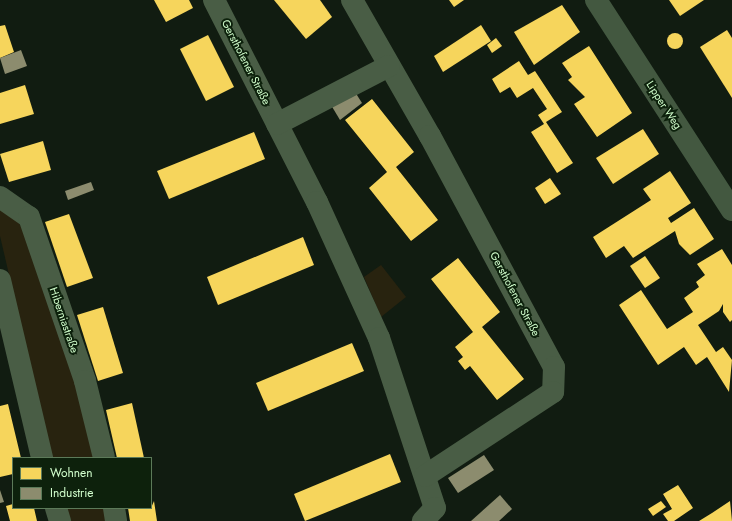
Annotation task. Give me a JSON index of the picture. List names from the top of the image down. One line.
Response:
{"streets":{"street":["Gersthofener Straße","Lipper Weg","Hiberniastraße"]},"legend":["Wohnen","Industrie"]}
